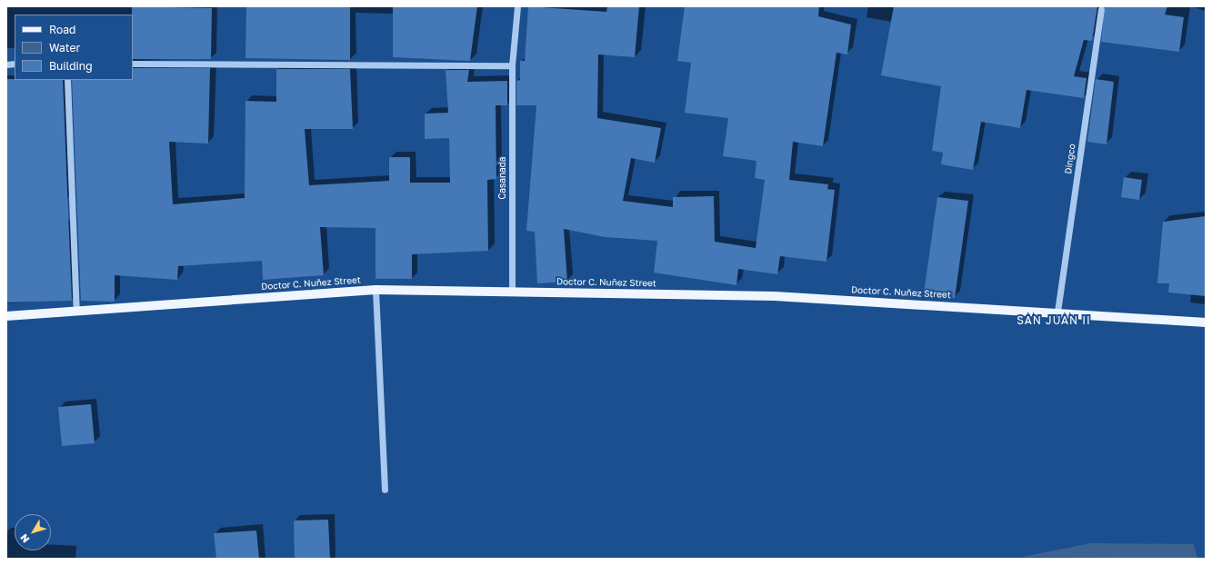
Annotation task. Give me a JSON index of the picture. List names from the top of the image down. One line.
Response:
{"streets":{"main road":["Doctor C. Nuñez Street"],"street":["Dingco","Casanada"]},"crossings":[["Dingco","Doctor C. Nuñez Street"],["Casanada","Doctor C. Nuñez Street"]],"districts":["SAN JUAN II"],"legend":["Road","Water","Building"],"north":"bottom left"}
